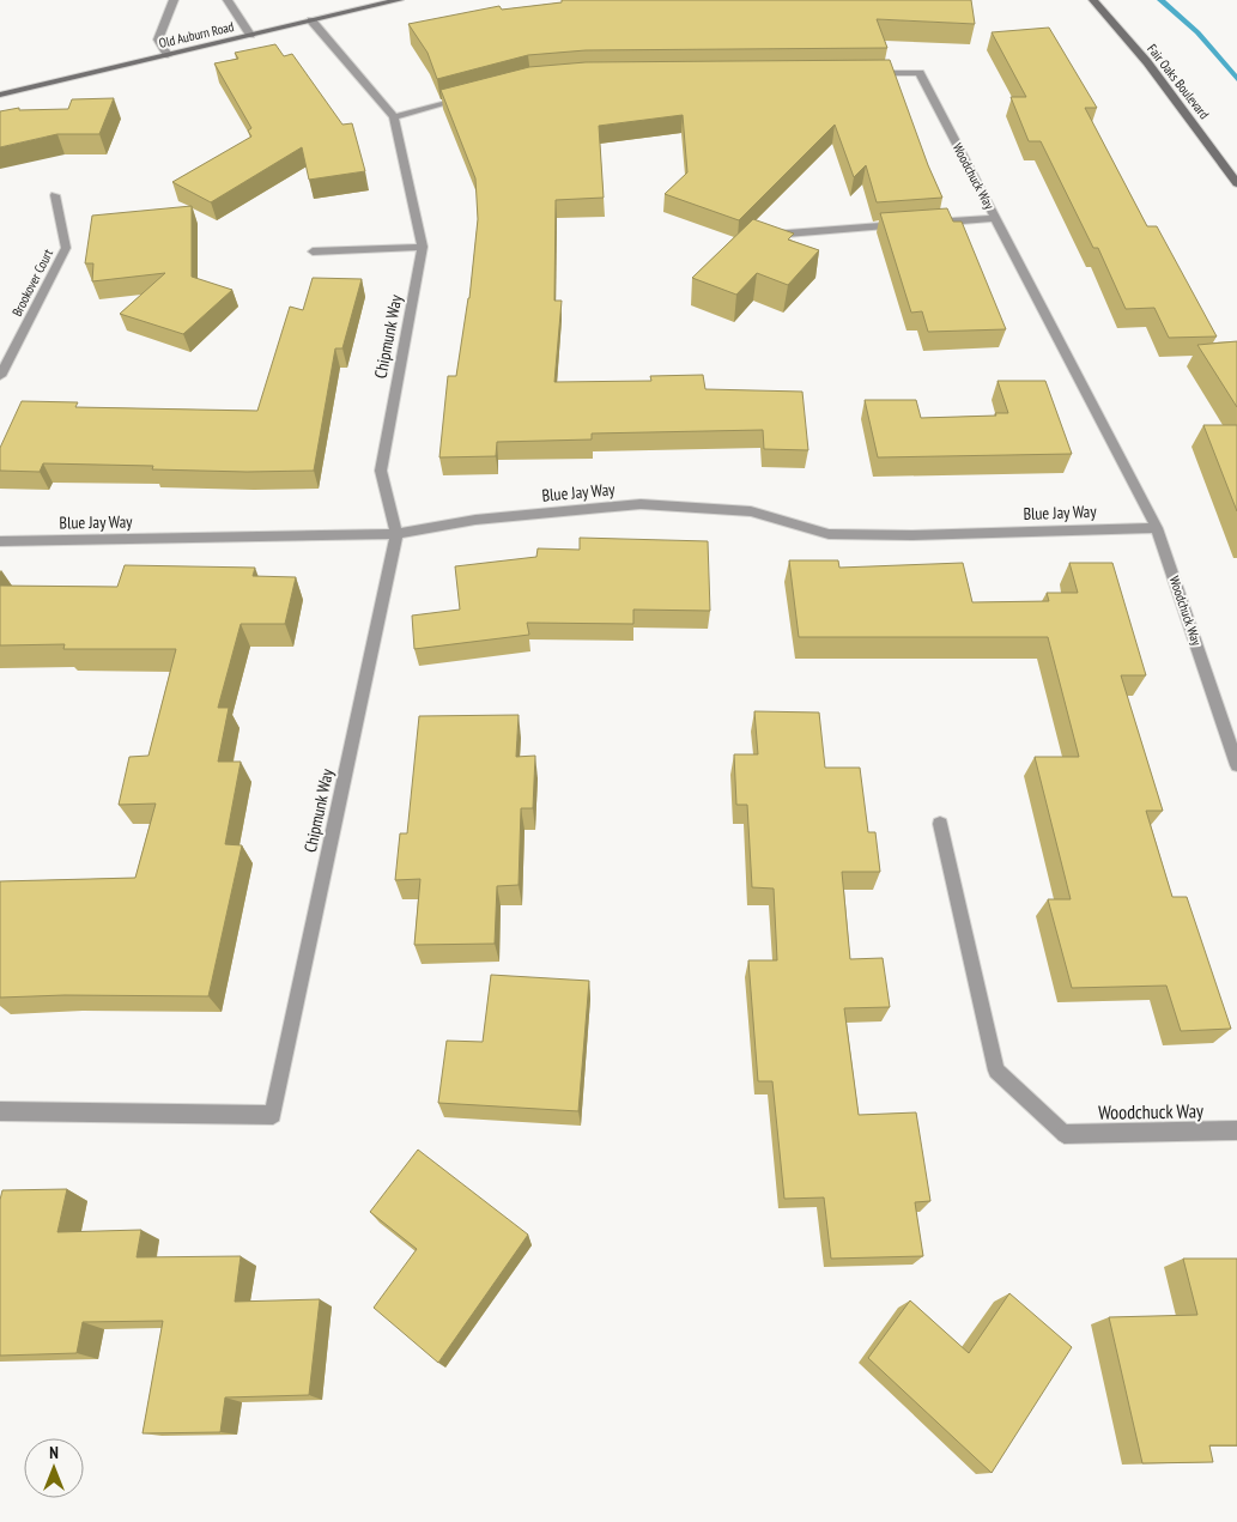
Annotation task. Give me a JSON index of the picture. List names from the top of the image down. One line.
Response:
{"streets":{"main road":["Old Auburn Road","Fair Oaks Boulevard"],"street":["Woodchuck Way","Brookover Court","Chipmunk Way","Blue Jay Way"]},"crossings":[["Old Auburn Road","Chipmunk Way"],["Woodchuck Way","Blue Jay Way"],["Chipmunk Way","Blue Jay Way"]],"north":"top"}
